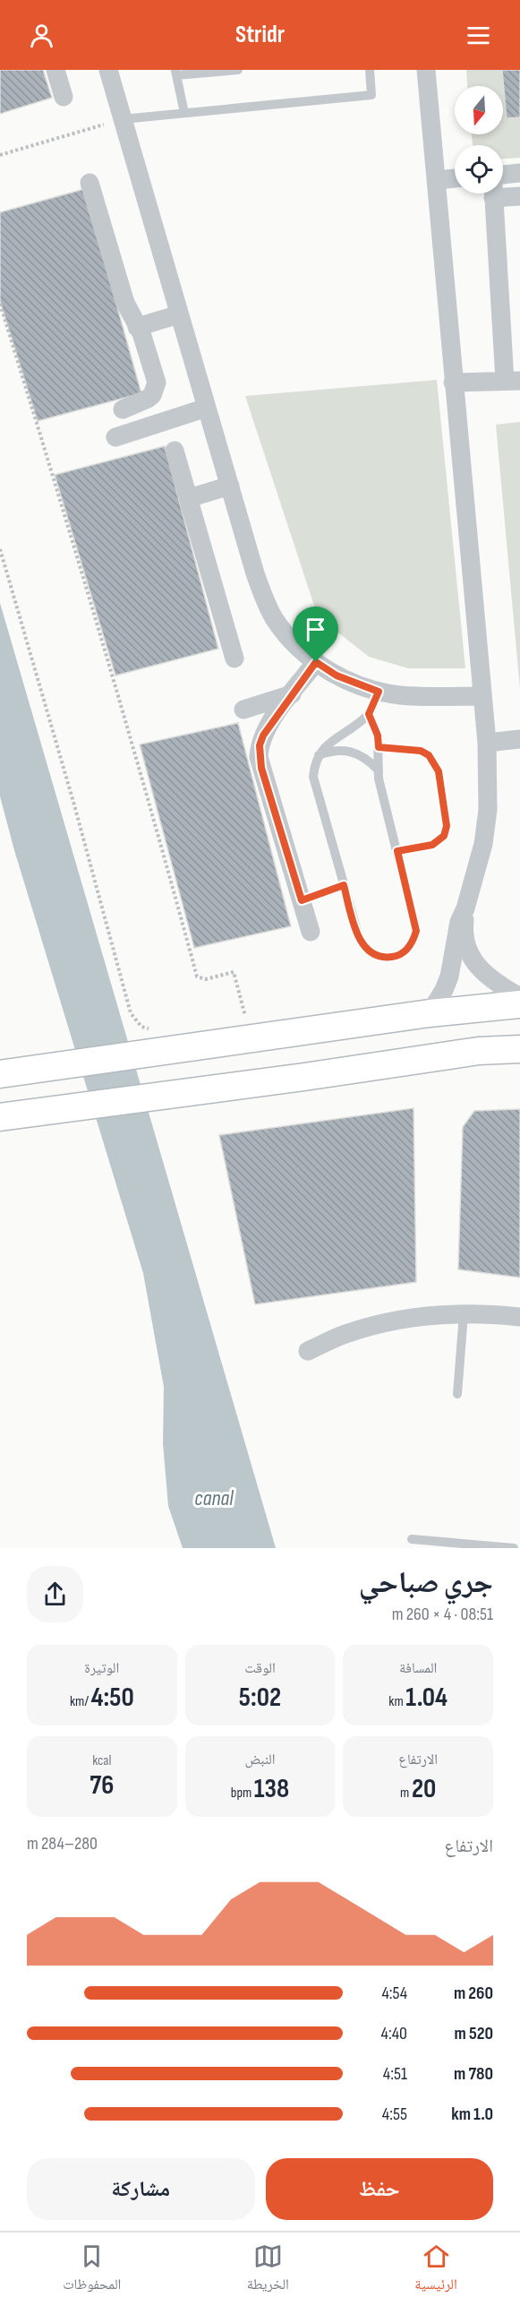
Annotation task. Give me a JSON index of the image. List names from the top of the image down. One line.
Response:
{"water":["canal"],"north":"bottom","page":{"header":"Stridr","heading":["جري صباحي","08:51 · 4 × 260 m"],"stats":[["المسافة","1.04 km"],["الوقت","5:02"],["الوتيرة","4:50 /km"],["الارتفاع","20 m"],["النبض","138 bpm"],["kcal","76"]],"chart":["الارتفاع","280–284 m"],"list":[{"name":"260 m","note":"4:54"},{"name":"520 m","note":"4:40"},{"name":"780 m","note":"4:51"},{"name":"1.0 km","note":"4:55"}],"buttons":["حفظ","مشاركة"],"tabs":["الرئيسية","الخريطة","المحفوظات"]}}
